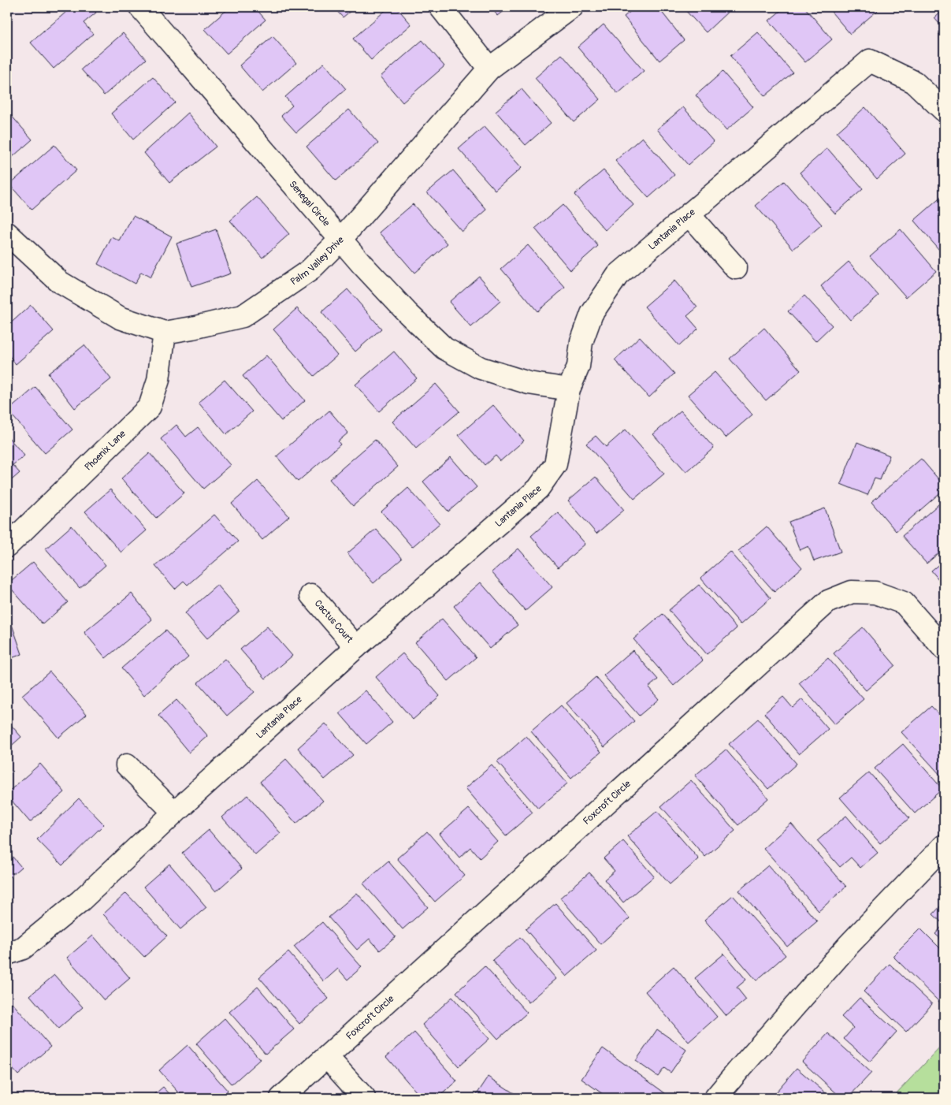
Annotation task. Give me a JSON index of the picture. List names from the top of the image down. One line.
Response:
{"streets":{"street":["Senegal Circle","Lantania Place","Palm Valley Drive","Phoenix Lane","Cactus Court","Foxcroft Circle"]},"crossings":[["Senegal Circle","Lantania Place"],["Senegal Circle","Palm Valley Drive"],["Lantania Place","Cactus Court"],["Palm Valley Drive","Phoenix Lane"]]}
